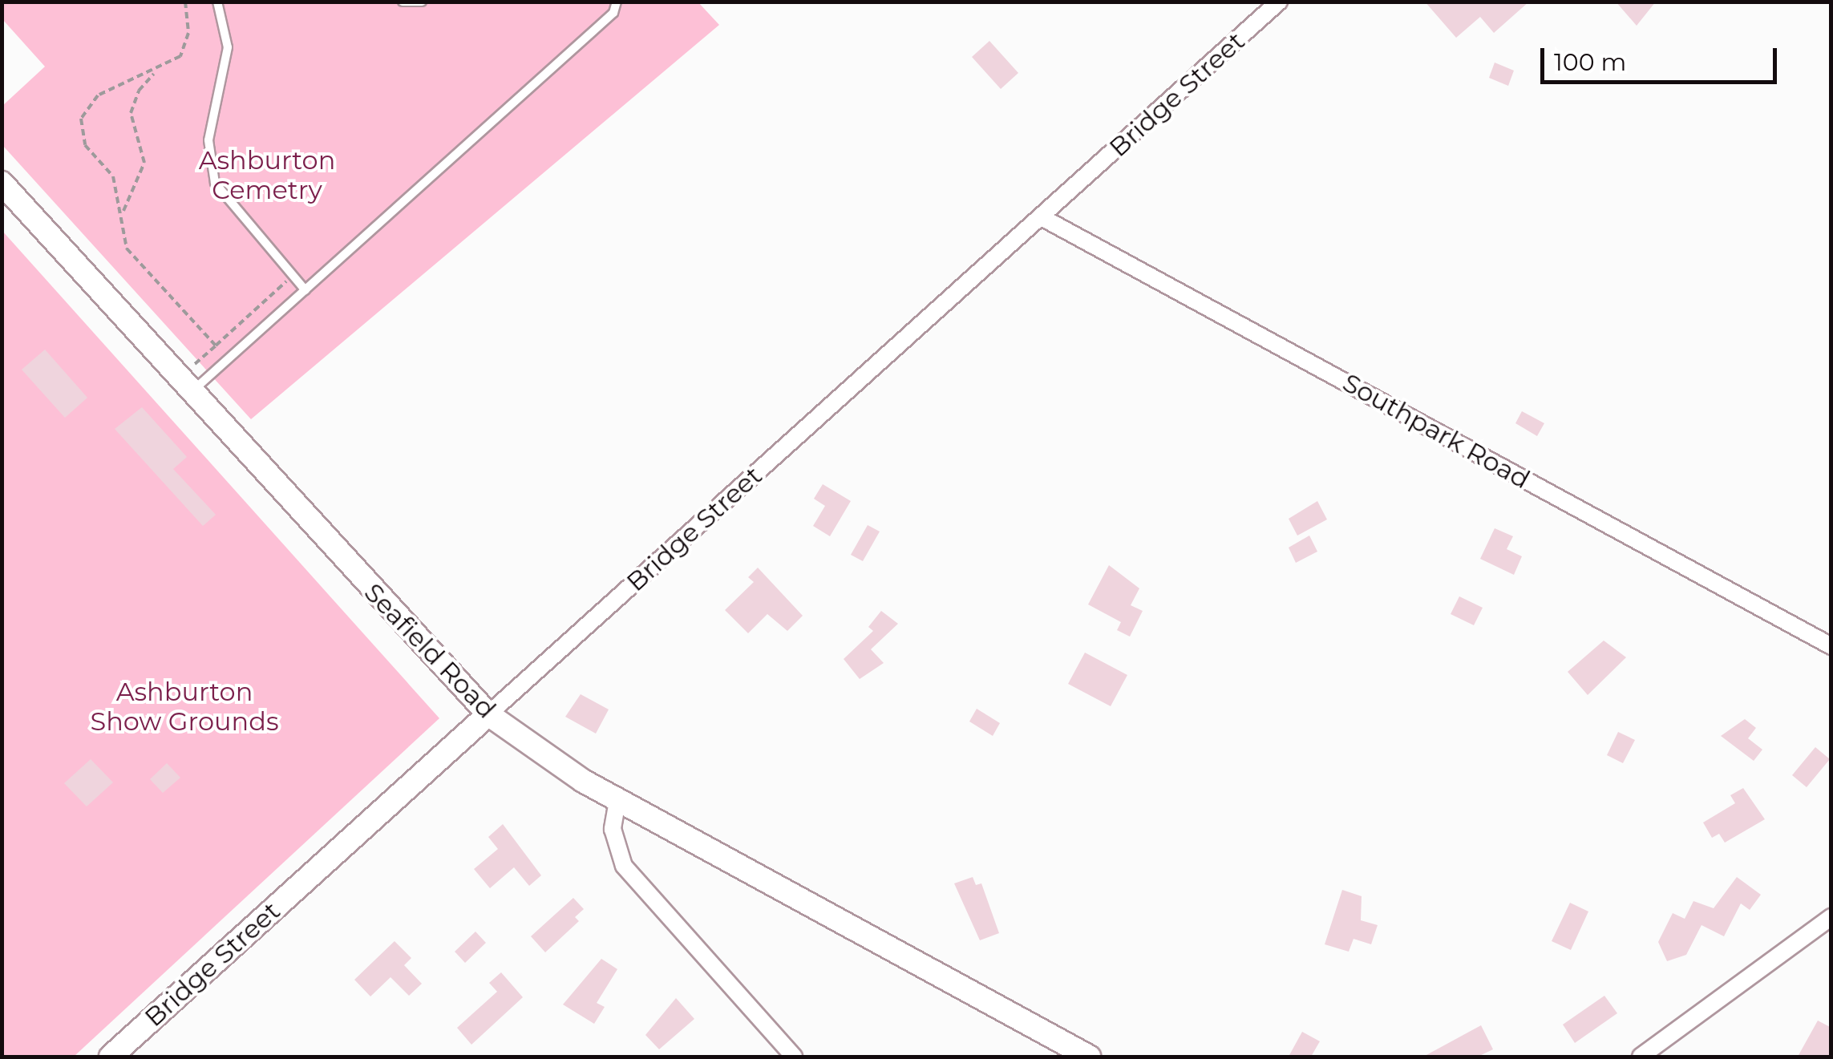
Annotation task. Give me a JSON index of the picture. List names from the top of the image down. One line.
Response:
{"streets":{"street":["Bridge Street","Southpark Road","Seafield Road"]},"crossings":[["Bridge Street","Southpark Road"],["Bridge Street","Seafield Road"]],"parks":["Ashburton Cemetry","Ashburton Show Grounds"],"scale_bar":"100 m"}
